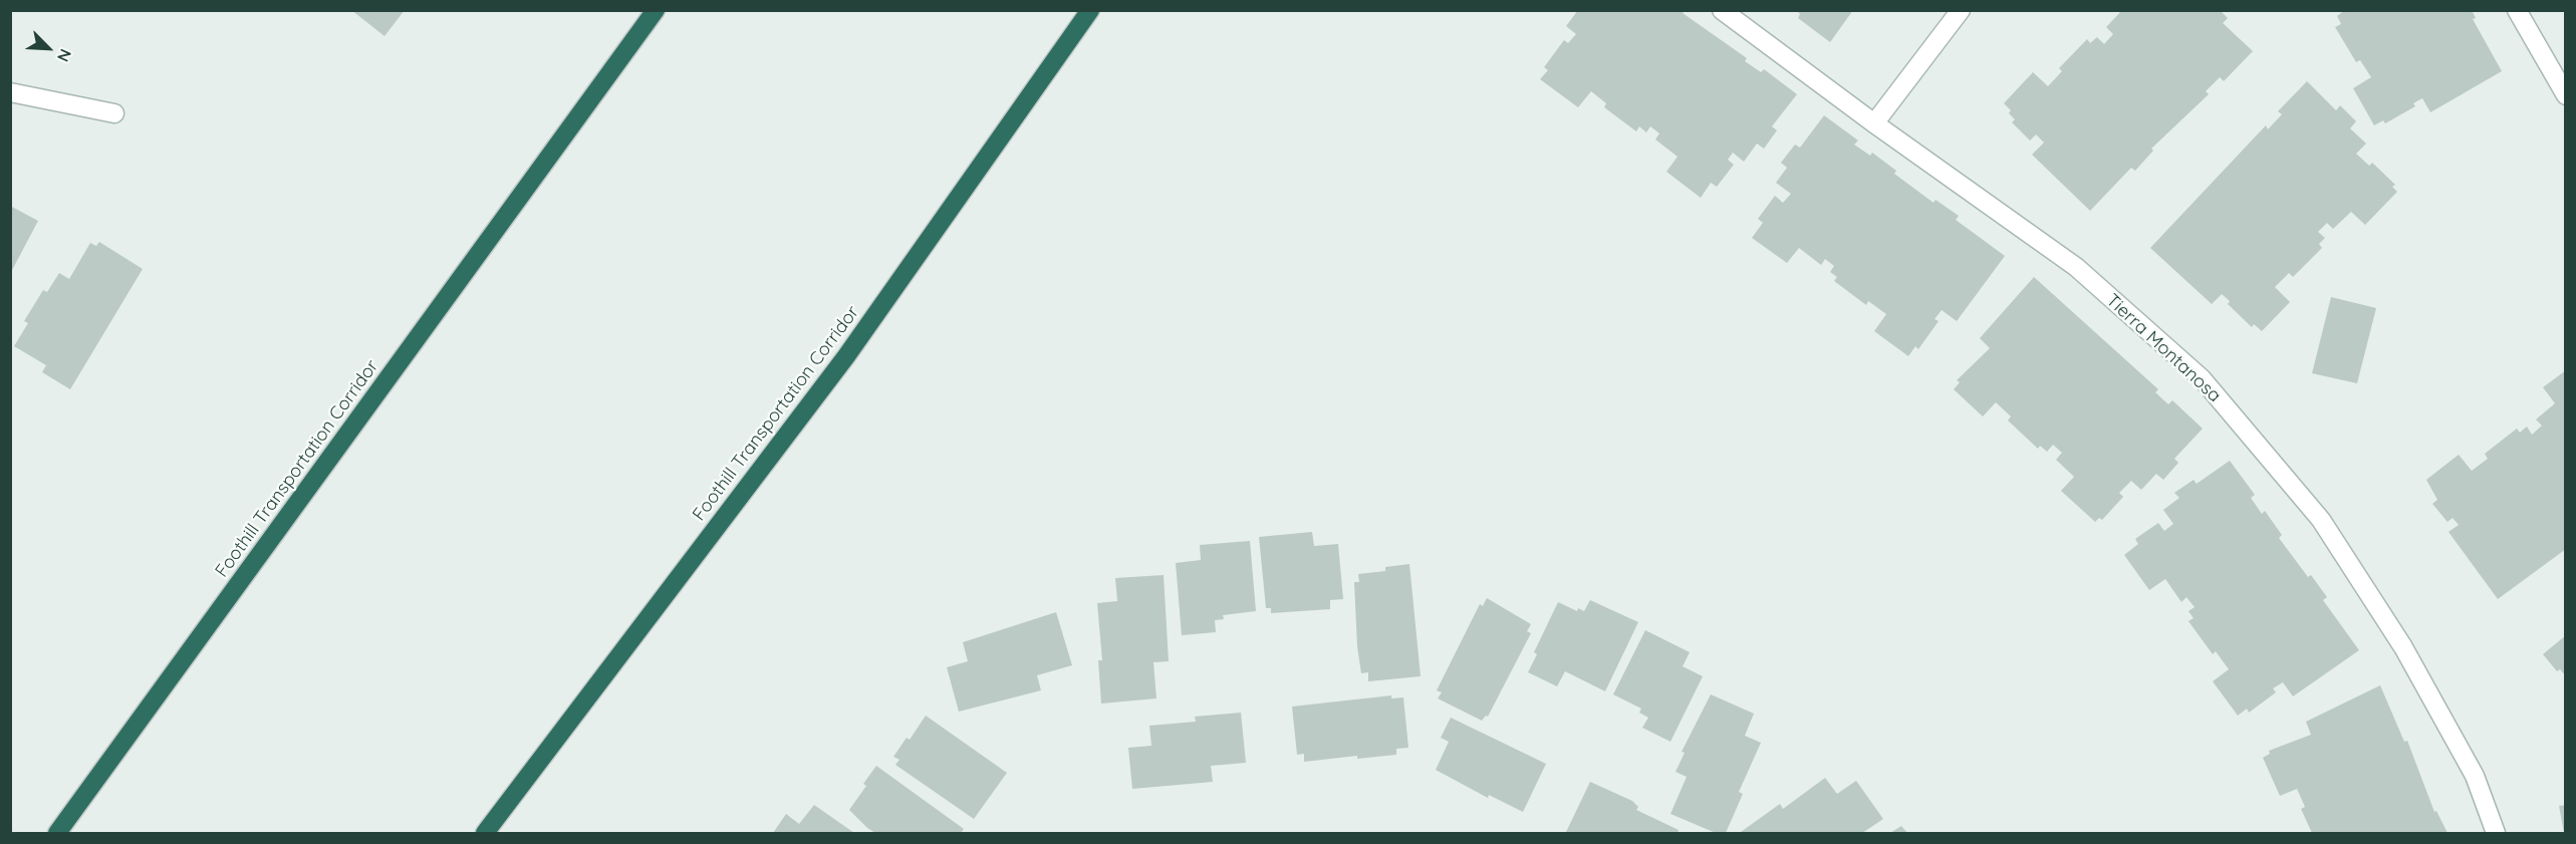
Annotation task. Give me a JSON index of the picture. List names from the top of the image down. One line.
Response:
{"streets":{"highway":["Foothill Transportation Corridor"],"street":["Tierra Montanosa"]},"north":"bottom right"}
